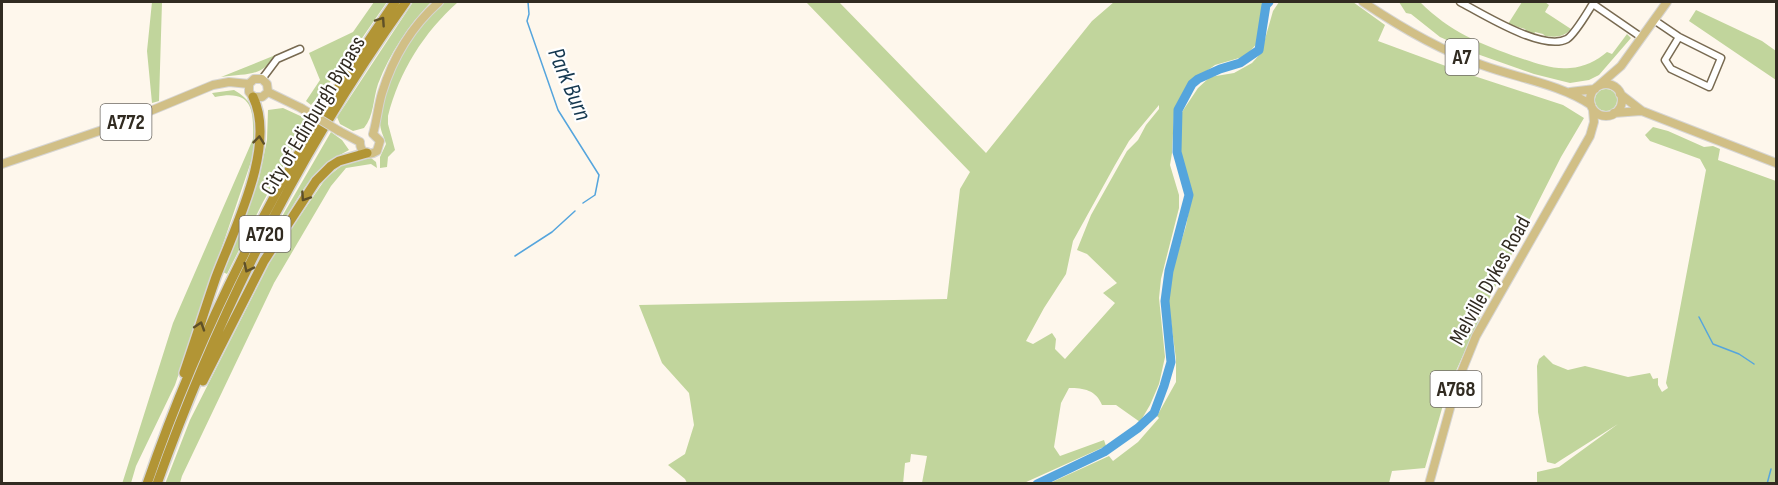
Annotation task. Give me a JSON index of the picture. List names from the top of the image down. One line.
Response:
{"streets":{"highway":["City of Edinburgh Bypass","A720"],"main road":["A7","A772","Melville Dykes Road","A768"]},"crossings":[["A7","Melville Dykes Road"]],"water":["Park Burn"]}
